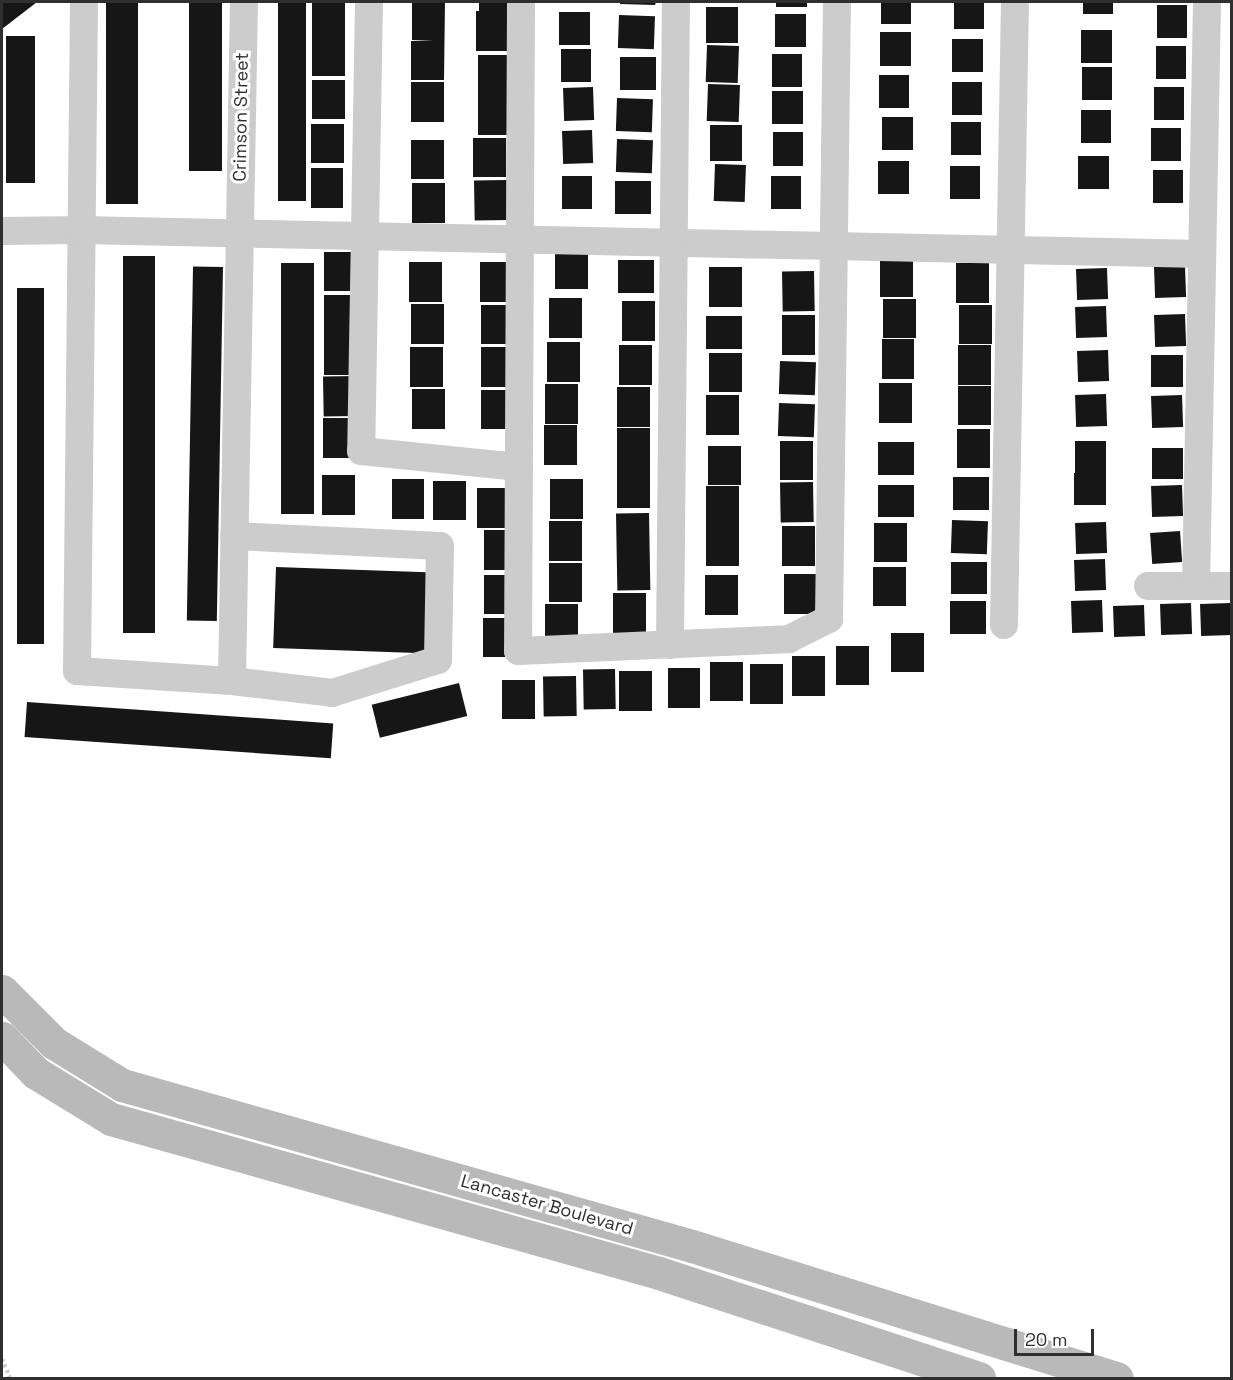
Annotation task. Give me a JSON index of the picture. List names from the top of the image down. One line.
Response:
{"streets":{"main road":["Lancaster Boulevard"],"street":["Crimson Street"]},"scale_bar":"20 m"}
